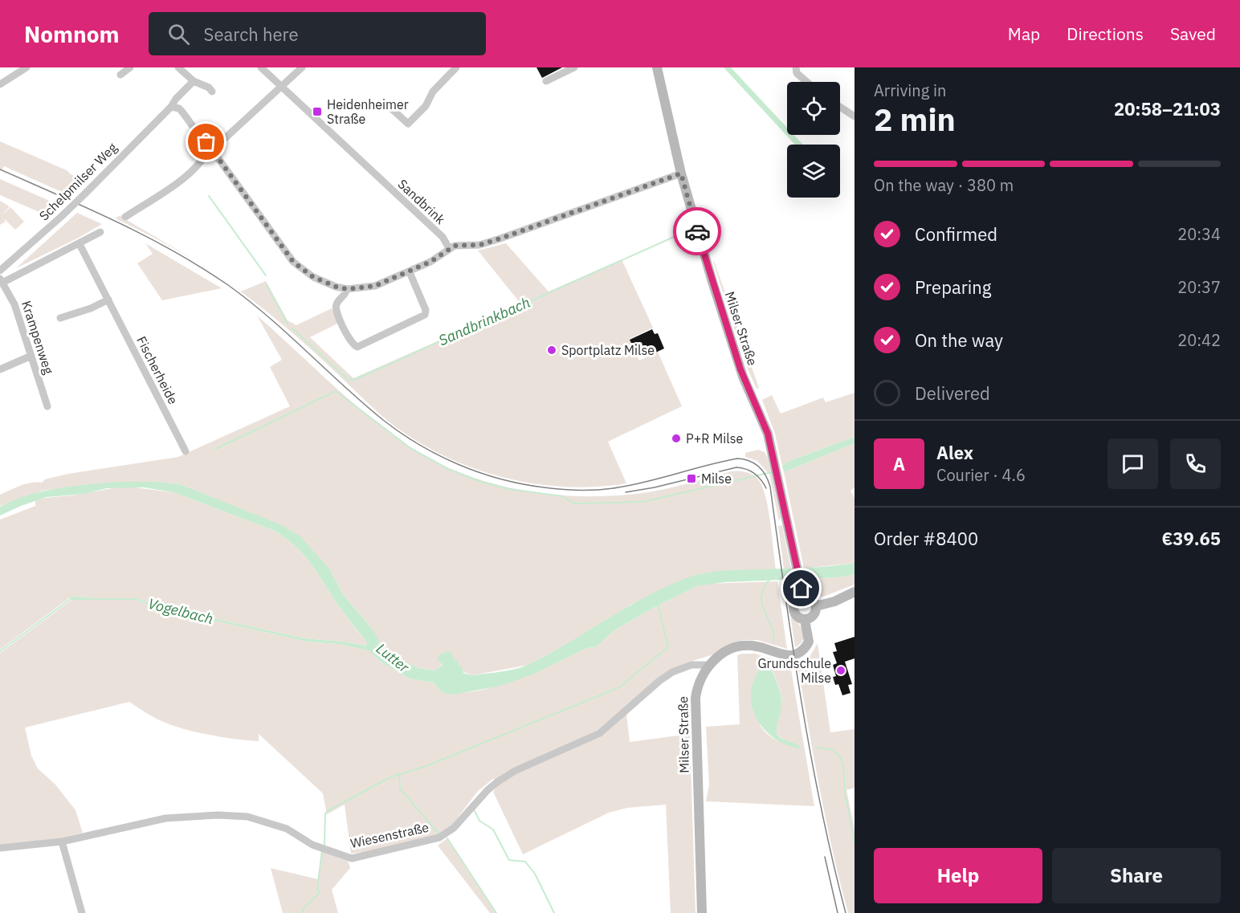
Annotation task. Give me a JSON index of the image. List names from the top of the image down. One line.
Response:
{"streets":{"main road":["Milser Straße"],"street":["Schelpmilser Weg","Sandbrink","Krampenweg","Fischerheide","Wiesenstraße"]},"crossings":[["Milser Straße","Wiesenstraße"]],"water":["Sandbrinkbach","Vogelbach","Lutter"],"places":{"transit":["Heidenheimer Straße","Milse"],"other":["Sportplatz Milse","P+R Milse","Grundschule Milse"]},"page":{"header":"Nomnom","search":"Search here","nav":["Map","Directions","Saved"],"heading":["2 min","Arriving in","20:58–21:03"],"panel":["Alex","Courier · 4.6","Order #8400","€39.65"],"bar":"On the way · 380 m","list":[["Confirmed","20:34"],["Preparing","20:37"],["On the way","20:42"],"Delivered"],"round":"A","buttons":["Help","Share"]}}
